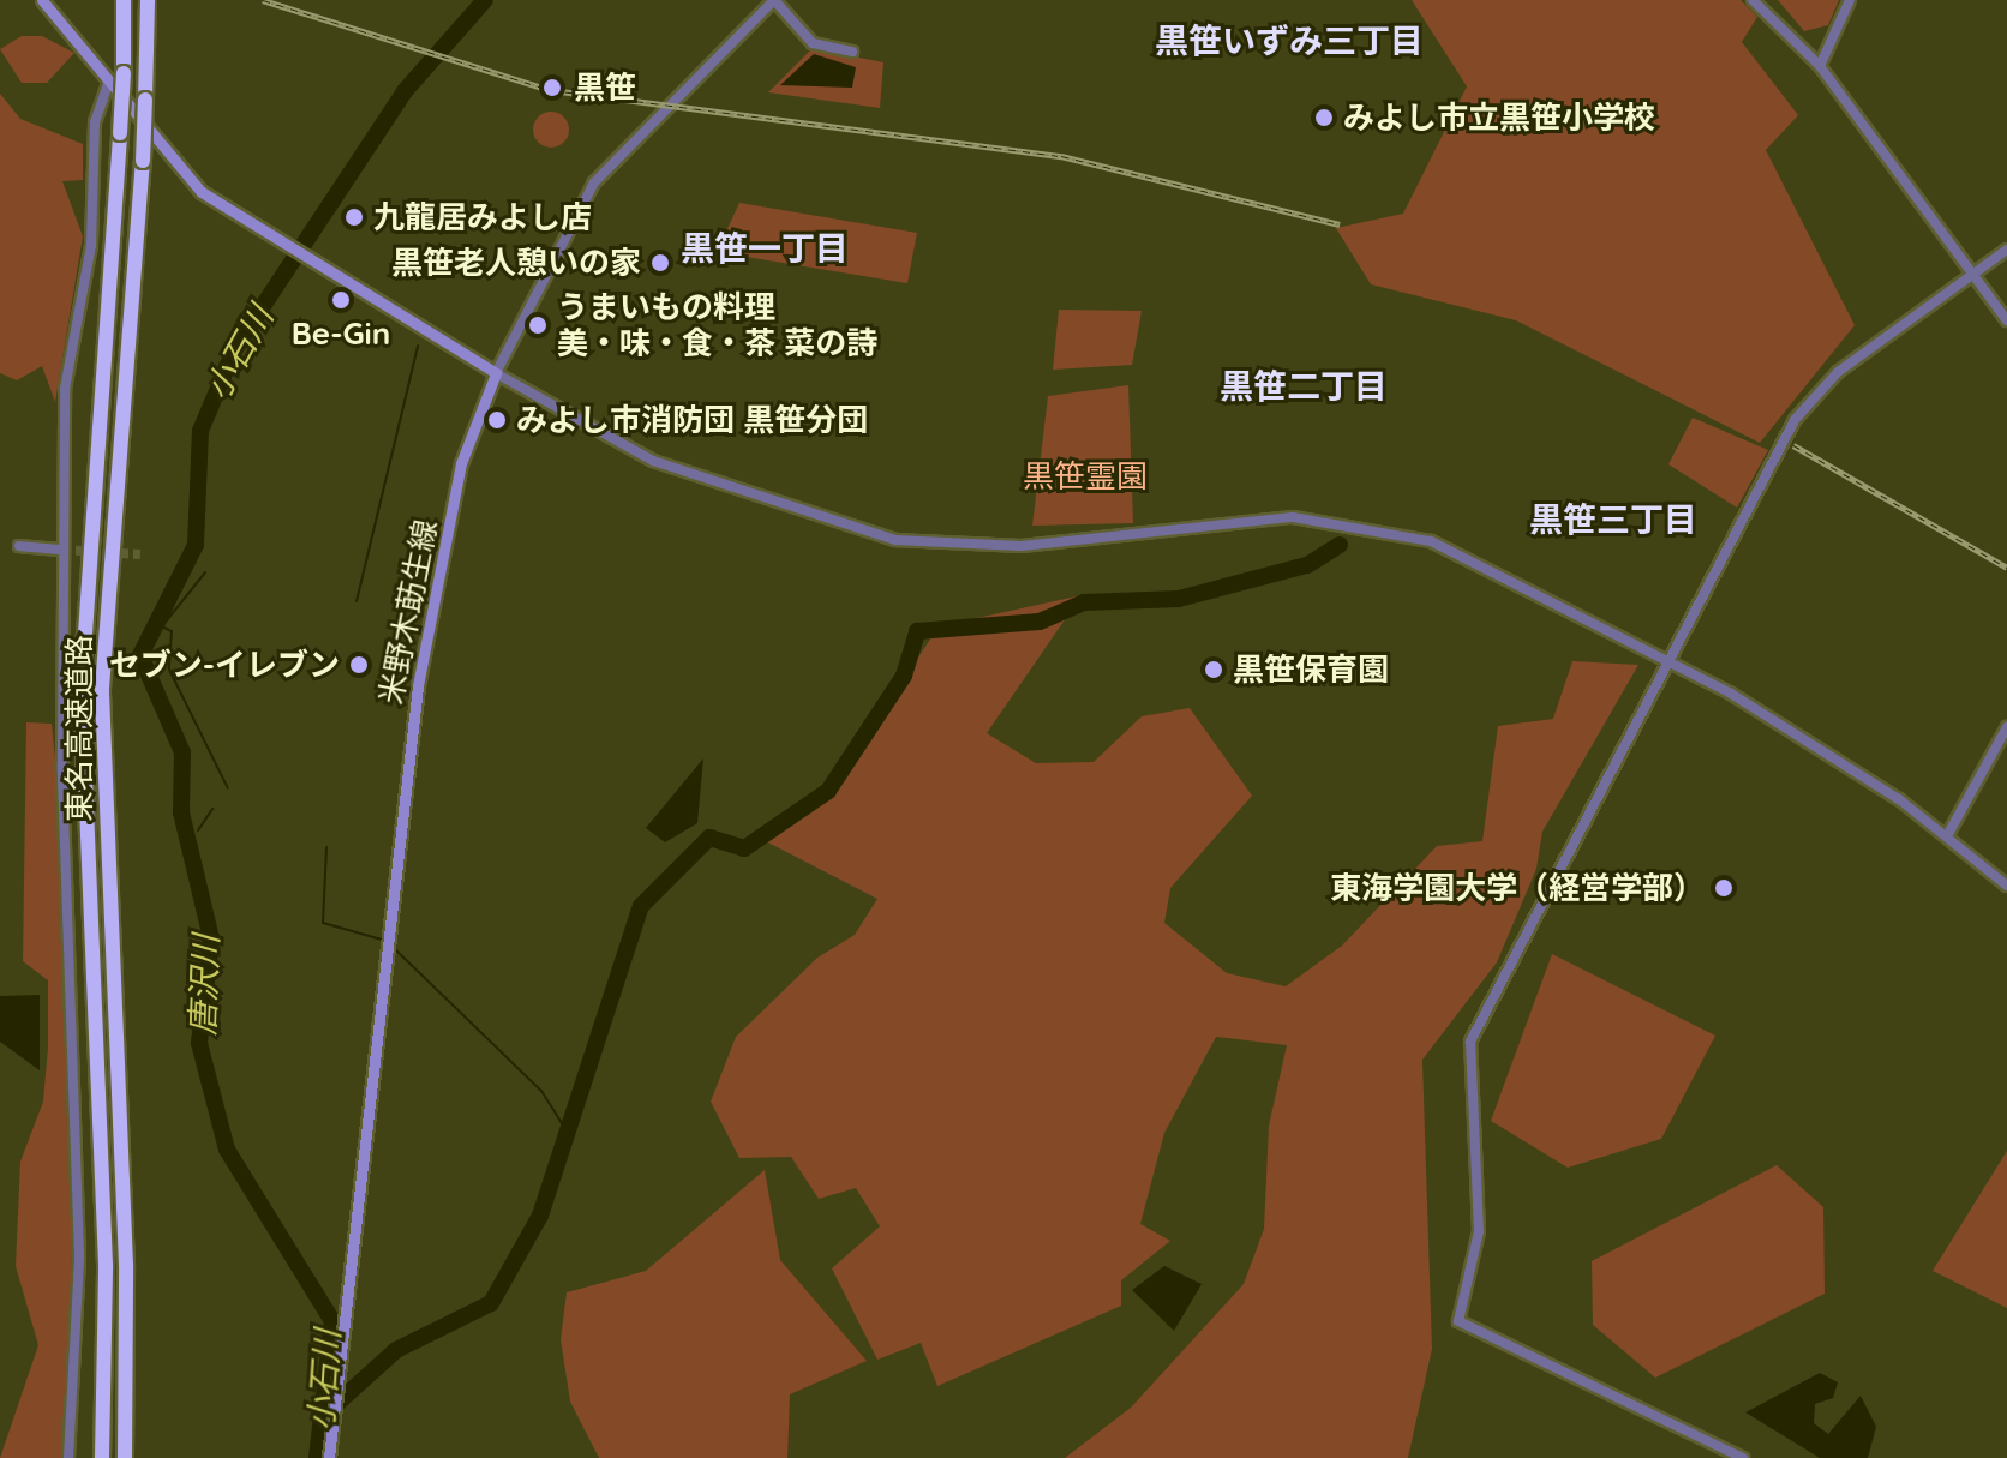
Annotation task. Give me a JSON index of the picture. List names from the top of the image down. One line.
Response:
{"streets":{"highway":["東名高速道路"],"main road":["米野木莇生線"]},"districts":["黒笹いずみ三丁目","黒笹一丁目","黒笹二丁目","黒笹三丁目"],"water":["小石川","唐沢川"],"parks":["黒笹霊園"],"places":["黒笹","みよし市立黒笹小学校","九龍居みよし店","黒笹老人憩いの家","Be-Gin","うまいもの料理 美・味・食・茶 菜の詩","みよし市消防団 黒笹分団","セブン-イレブン","黒笹保育園","東海学園大学（経営学部）"]}
